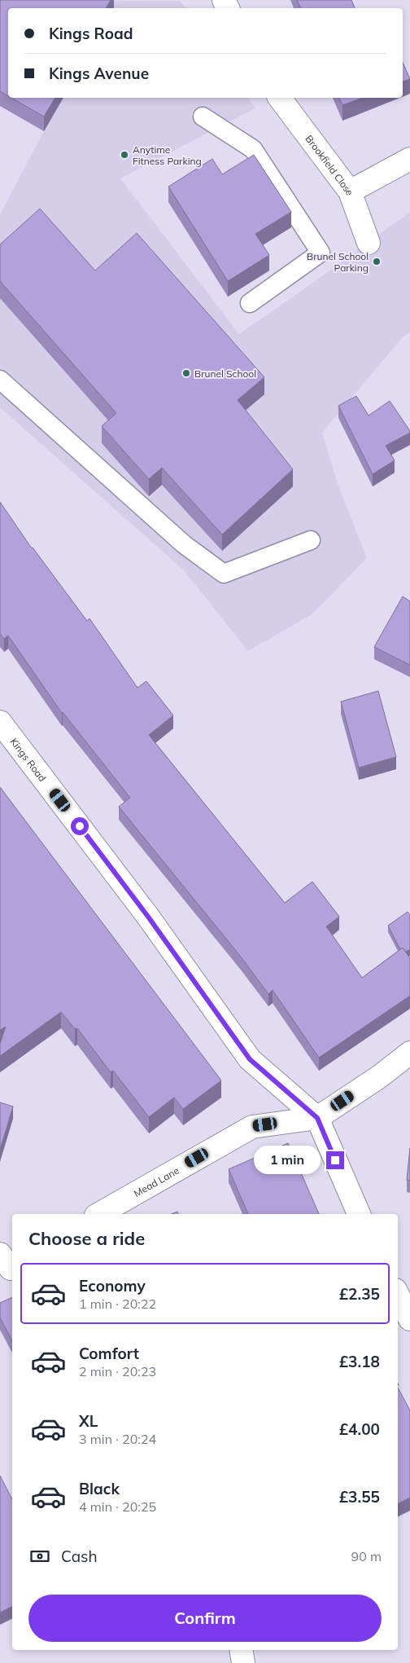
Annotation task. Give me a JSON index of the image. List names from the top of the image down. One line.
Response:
{"streets":{"street":["Brookfield Close","Kings Road","Mead Lane"]},"crossings":[["Kings Road","Mead Lane"]],"places":["Anytime Fitness Parking","Brunel School Parking","Brunel School"],"page":{"banner":["Kings Road","Kings Avenue"],"bubble":"1 min","heading":"Choose a ride","list":[{"name":"Economy","note":"1 min · 20:22","value":"£2.35"},{"name":"Comfort","note":"2 min · 20:23","value":"£3.18"},{"name":"XL","note":"3 min · 20:24","value":"£4.00"},{"name":"Black","note":"4 min · 20:25","value":"£3.55"}],"pay":["Cash","90 m"],"buttons":"Confirm"}}
